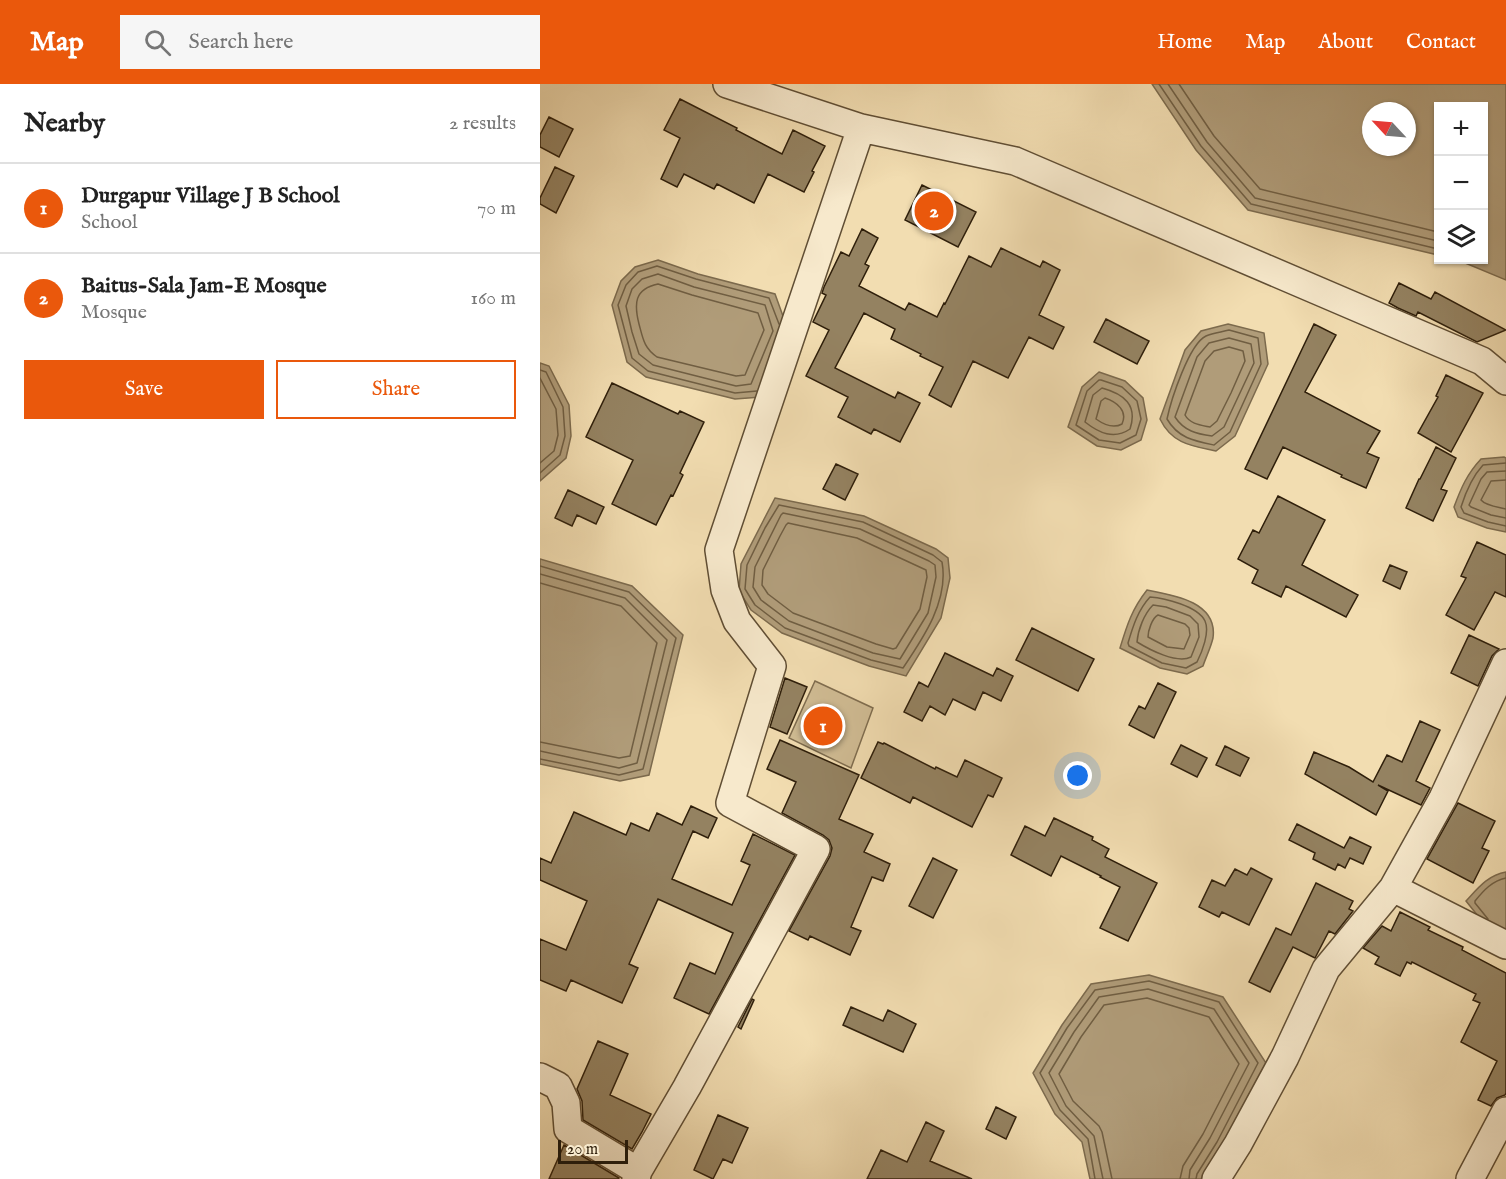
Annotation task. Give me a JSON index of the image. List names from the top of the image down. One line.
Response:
{"scale_bar":"20 m","north":"top left","page":{"header":"Map","search":"Search here","nav":["Home","Map","About","Contact"],"heading":["Nearby","2 results"],"map_buttons":["+","−"],"list":[{"mark":"1","name":"Durgapur Village J B School","note":"School","value":"70 m"},{"mark":"2","name":"Baitus-Sala Jam-E Mosque","note":"Mosque","value":"160 m"}],"pins":["2","1"],"buttons":["Save","Share"],"scale":"20 m"}}
